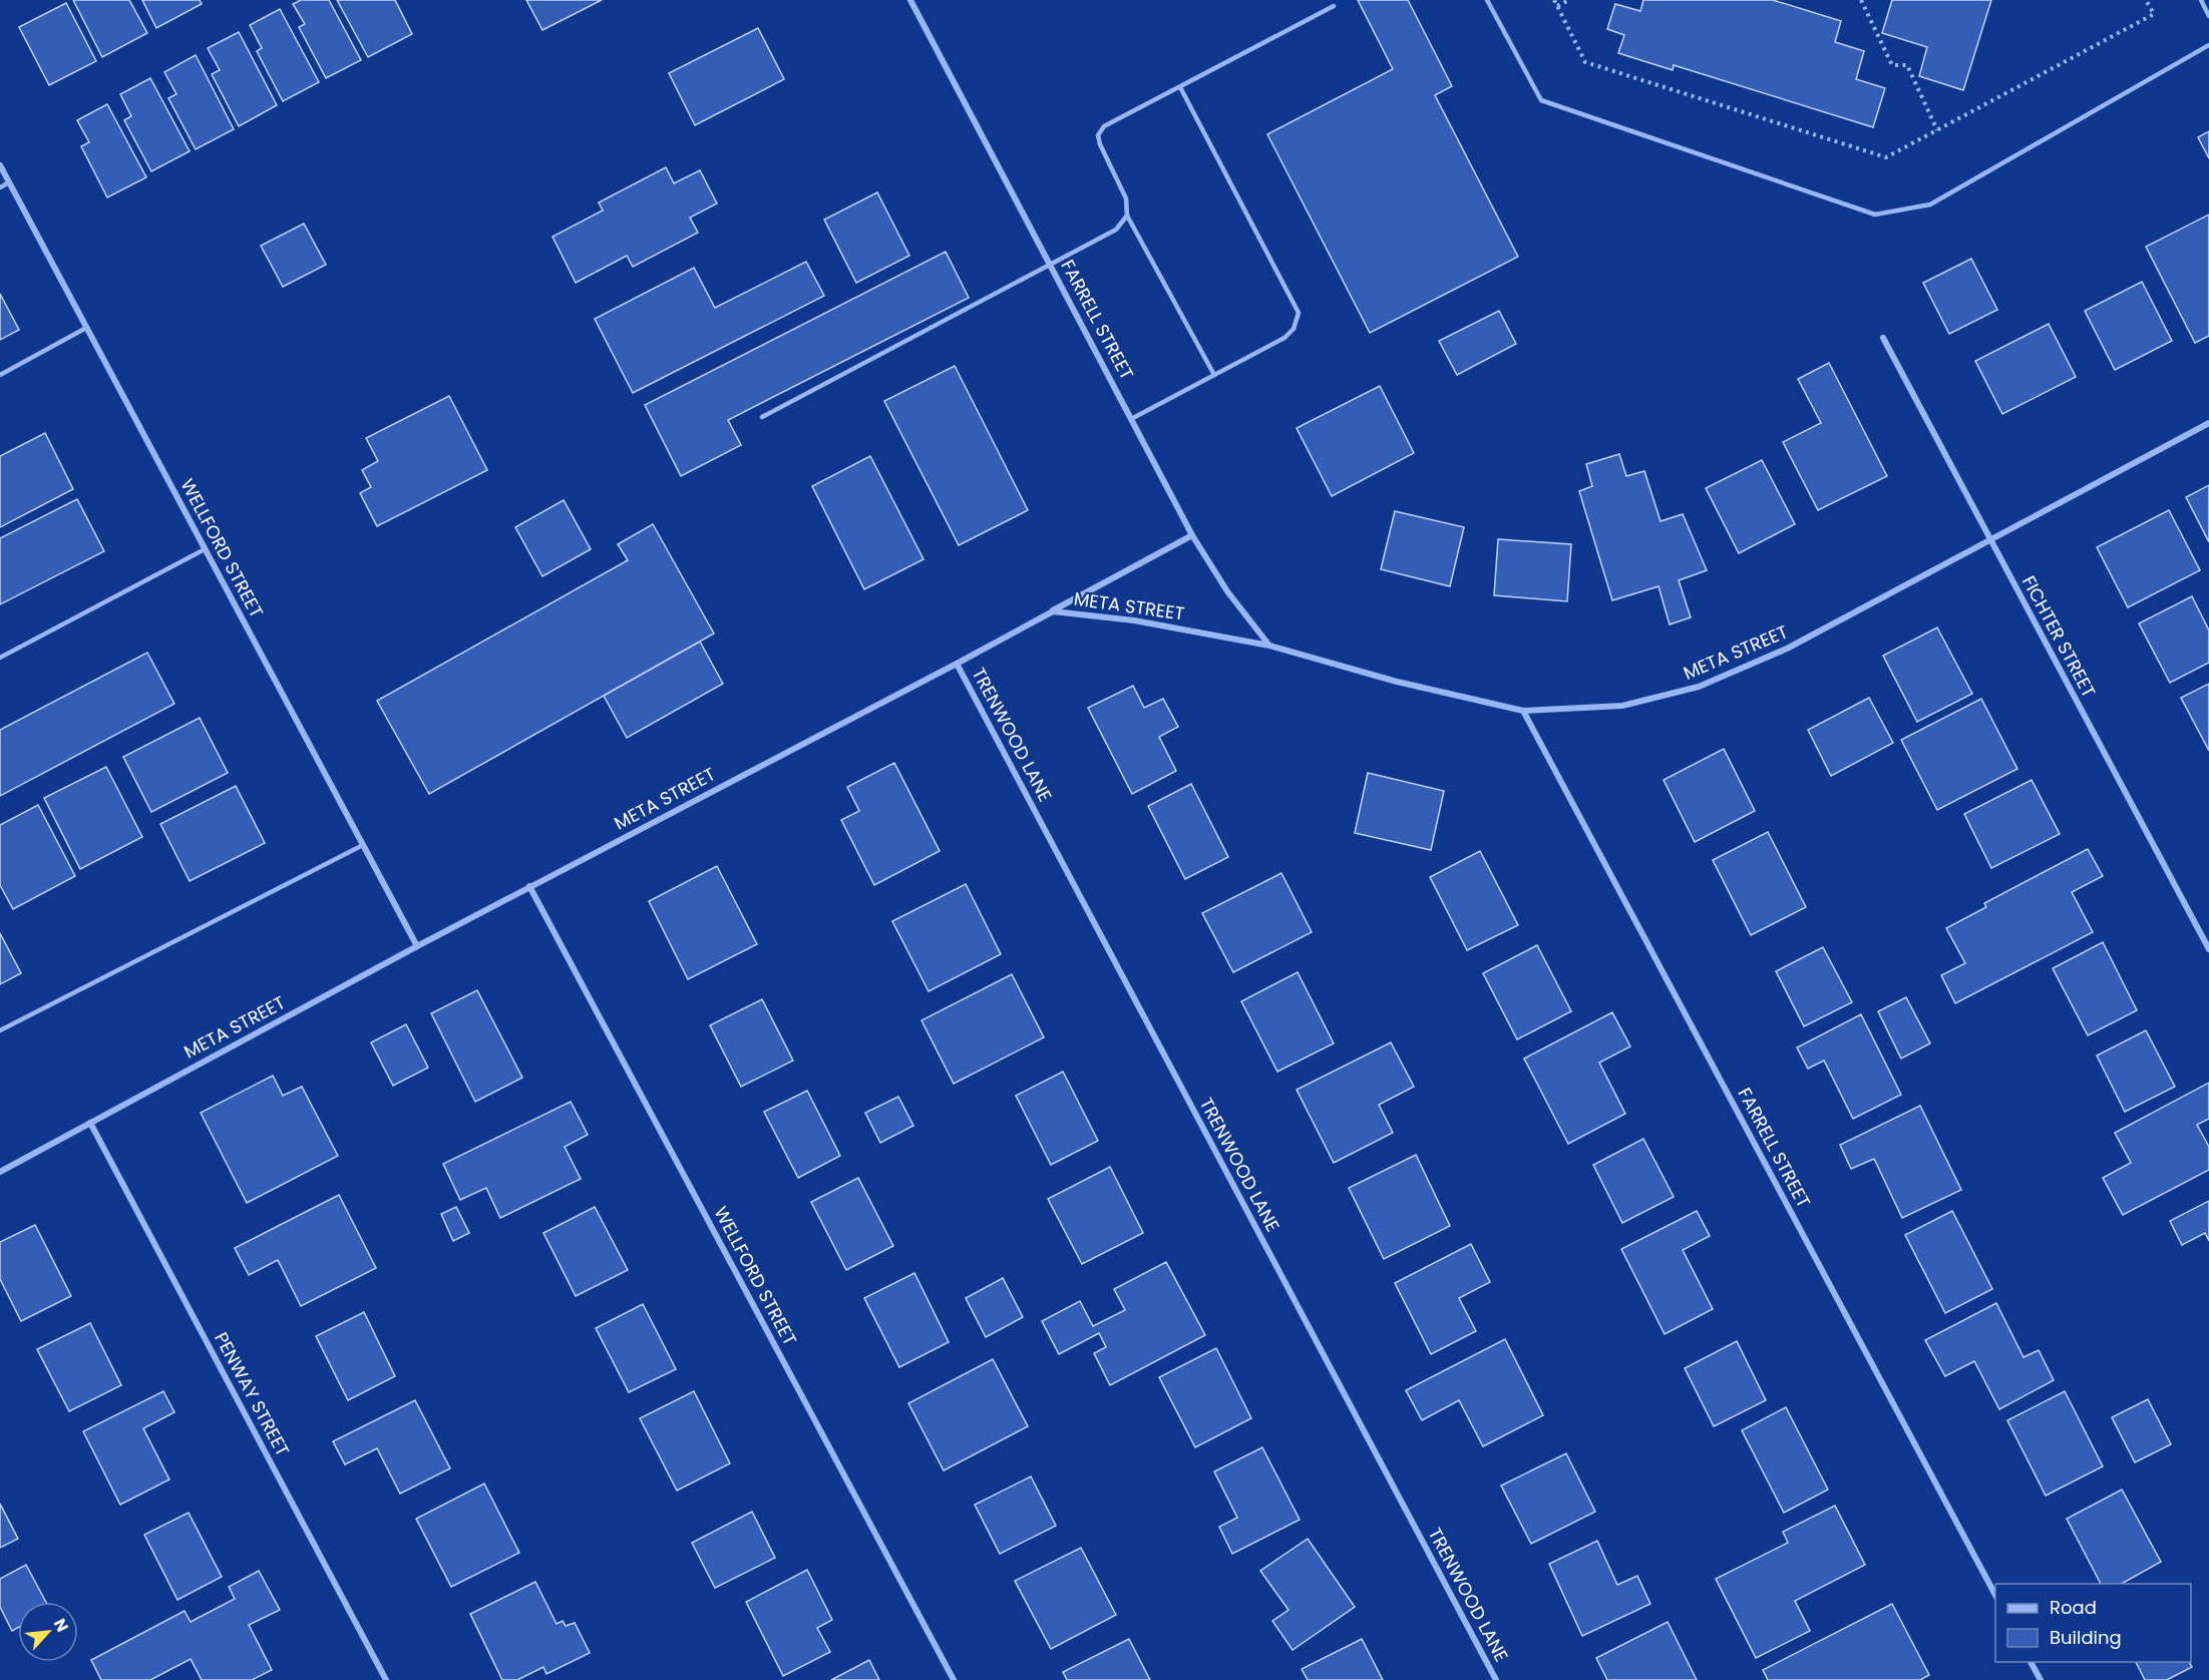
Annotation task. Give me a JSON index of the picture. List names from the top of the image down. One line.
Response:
{"streets":{"street":["FARRELL STREET","WELLFORD STREET","META STREET","FICHTER STREET","TRENWOOD LANE","PENWAY STREET"]},"crossings":[["FARRELL STREET","META STREET"],["WELLFORD STREET","META STREET"],["META STREET","FICHTER STREET"],["META STREET","TRENWOOD LANE"],["META STREET","PENWAY STREET"]],"legend":["Road","Building"],"north":"top right"}
